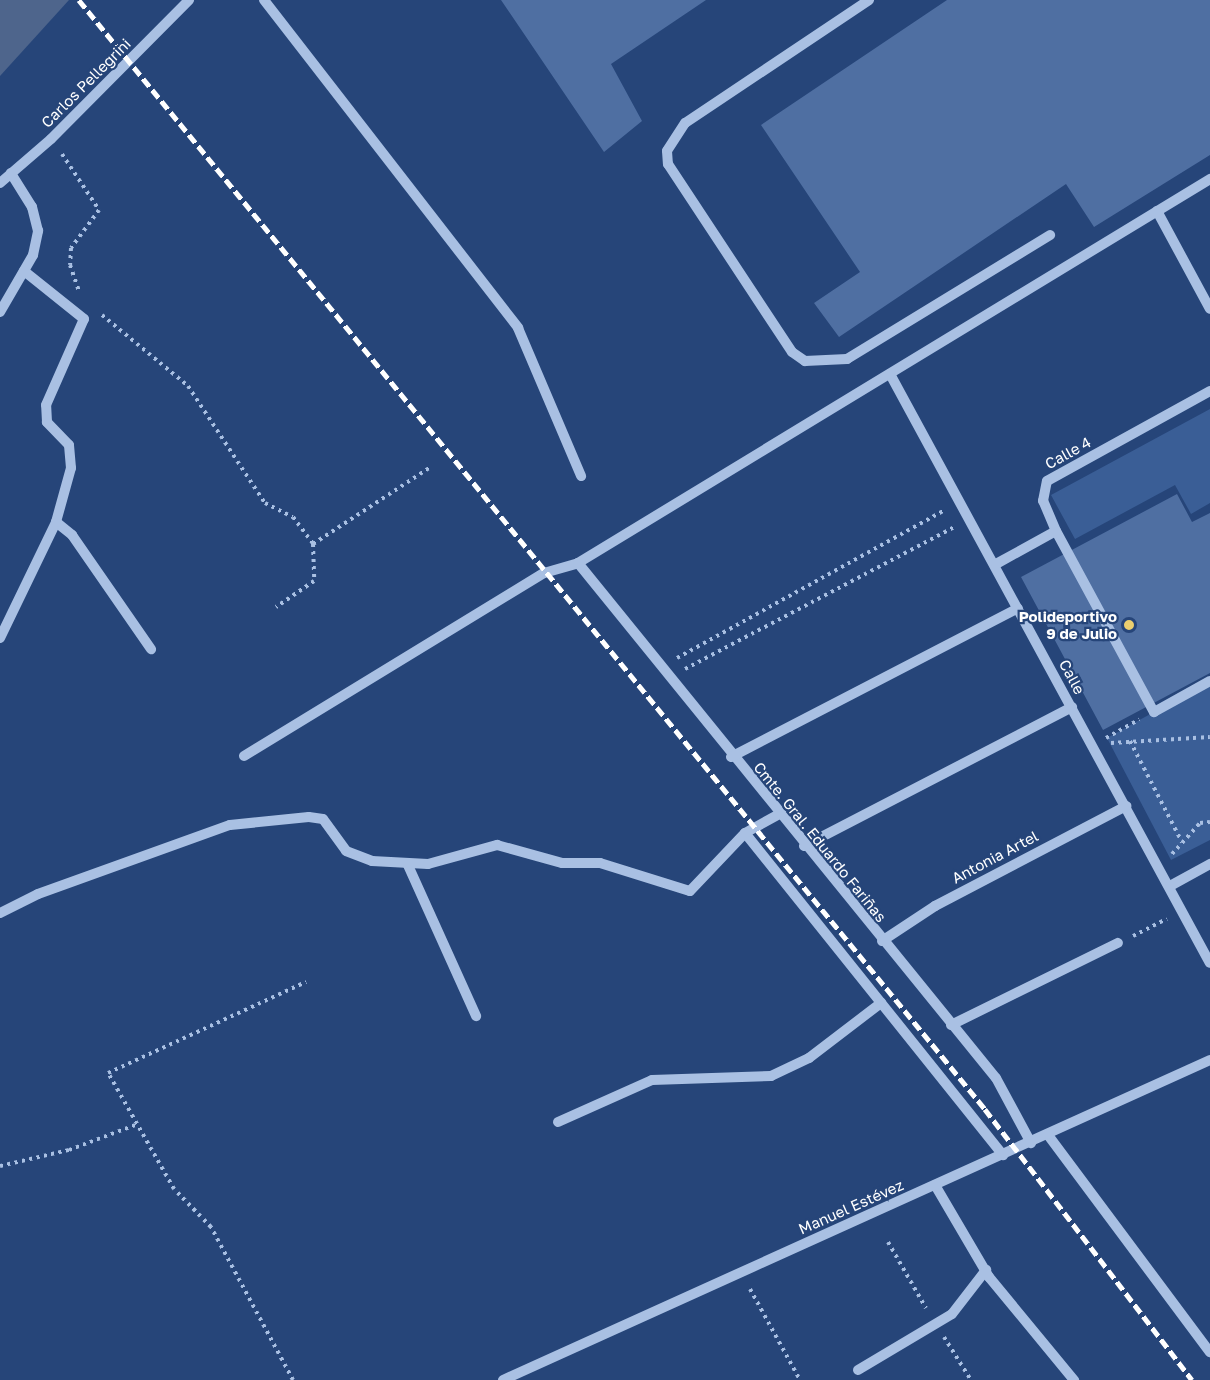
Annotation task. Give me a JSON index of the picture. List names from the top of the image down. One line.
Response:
{"streets":{"street":["Carlos Pellegrini","Calle 4","Calle","Cmte. Gral. Eduardo Fariñas","Antonia Artel","Manuel Estévez"]},"crossings":[["Calle","Antonia Artel"],["Cmte. Gral. Eduardo Fariñas","Antonia Artel"],["Cmte. Gral. Eduardo Fariñas","Manuel Estévez"]],"places":["Polideportivo 9 de Julio"]}
